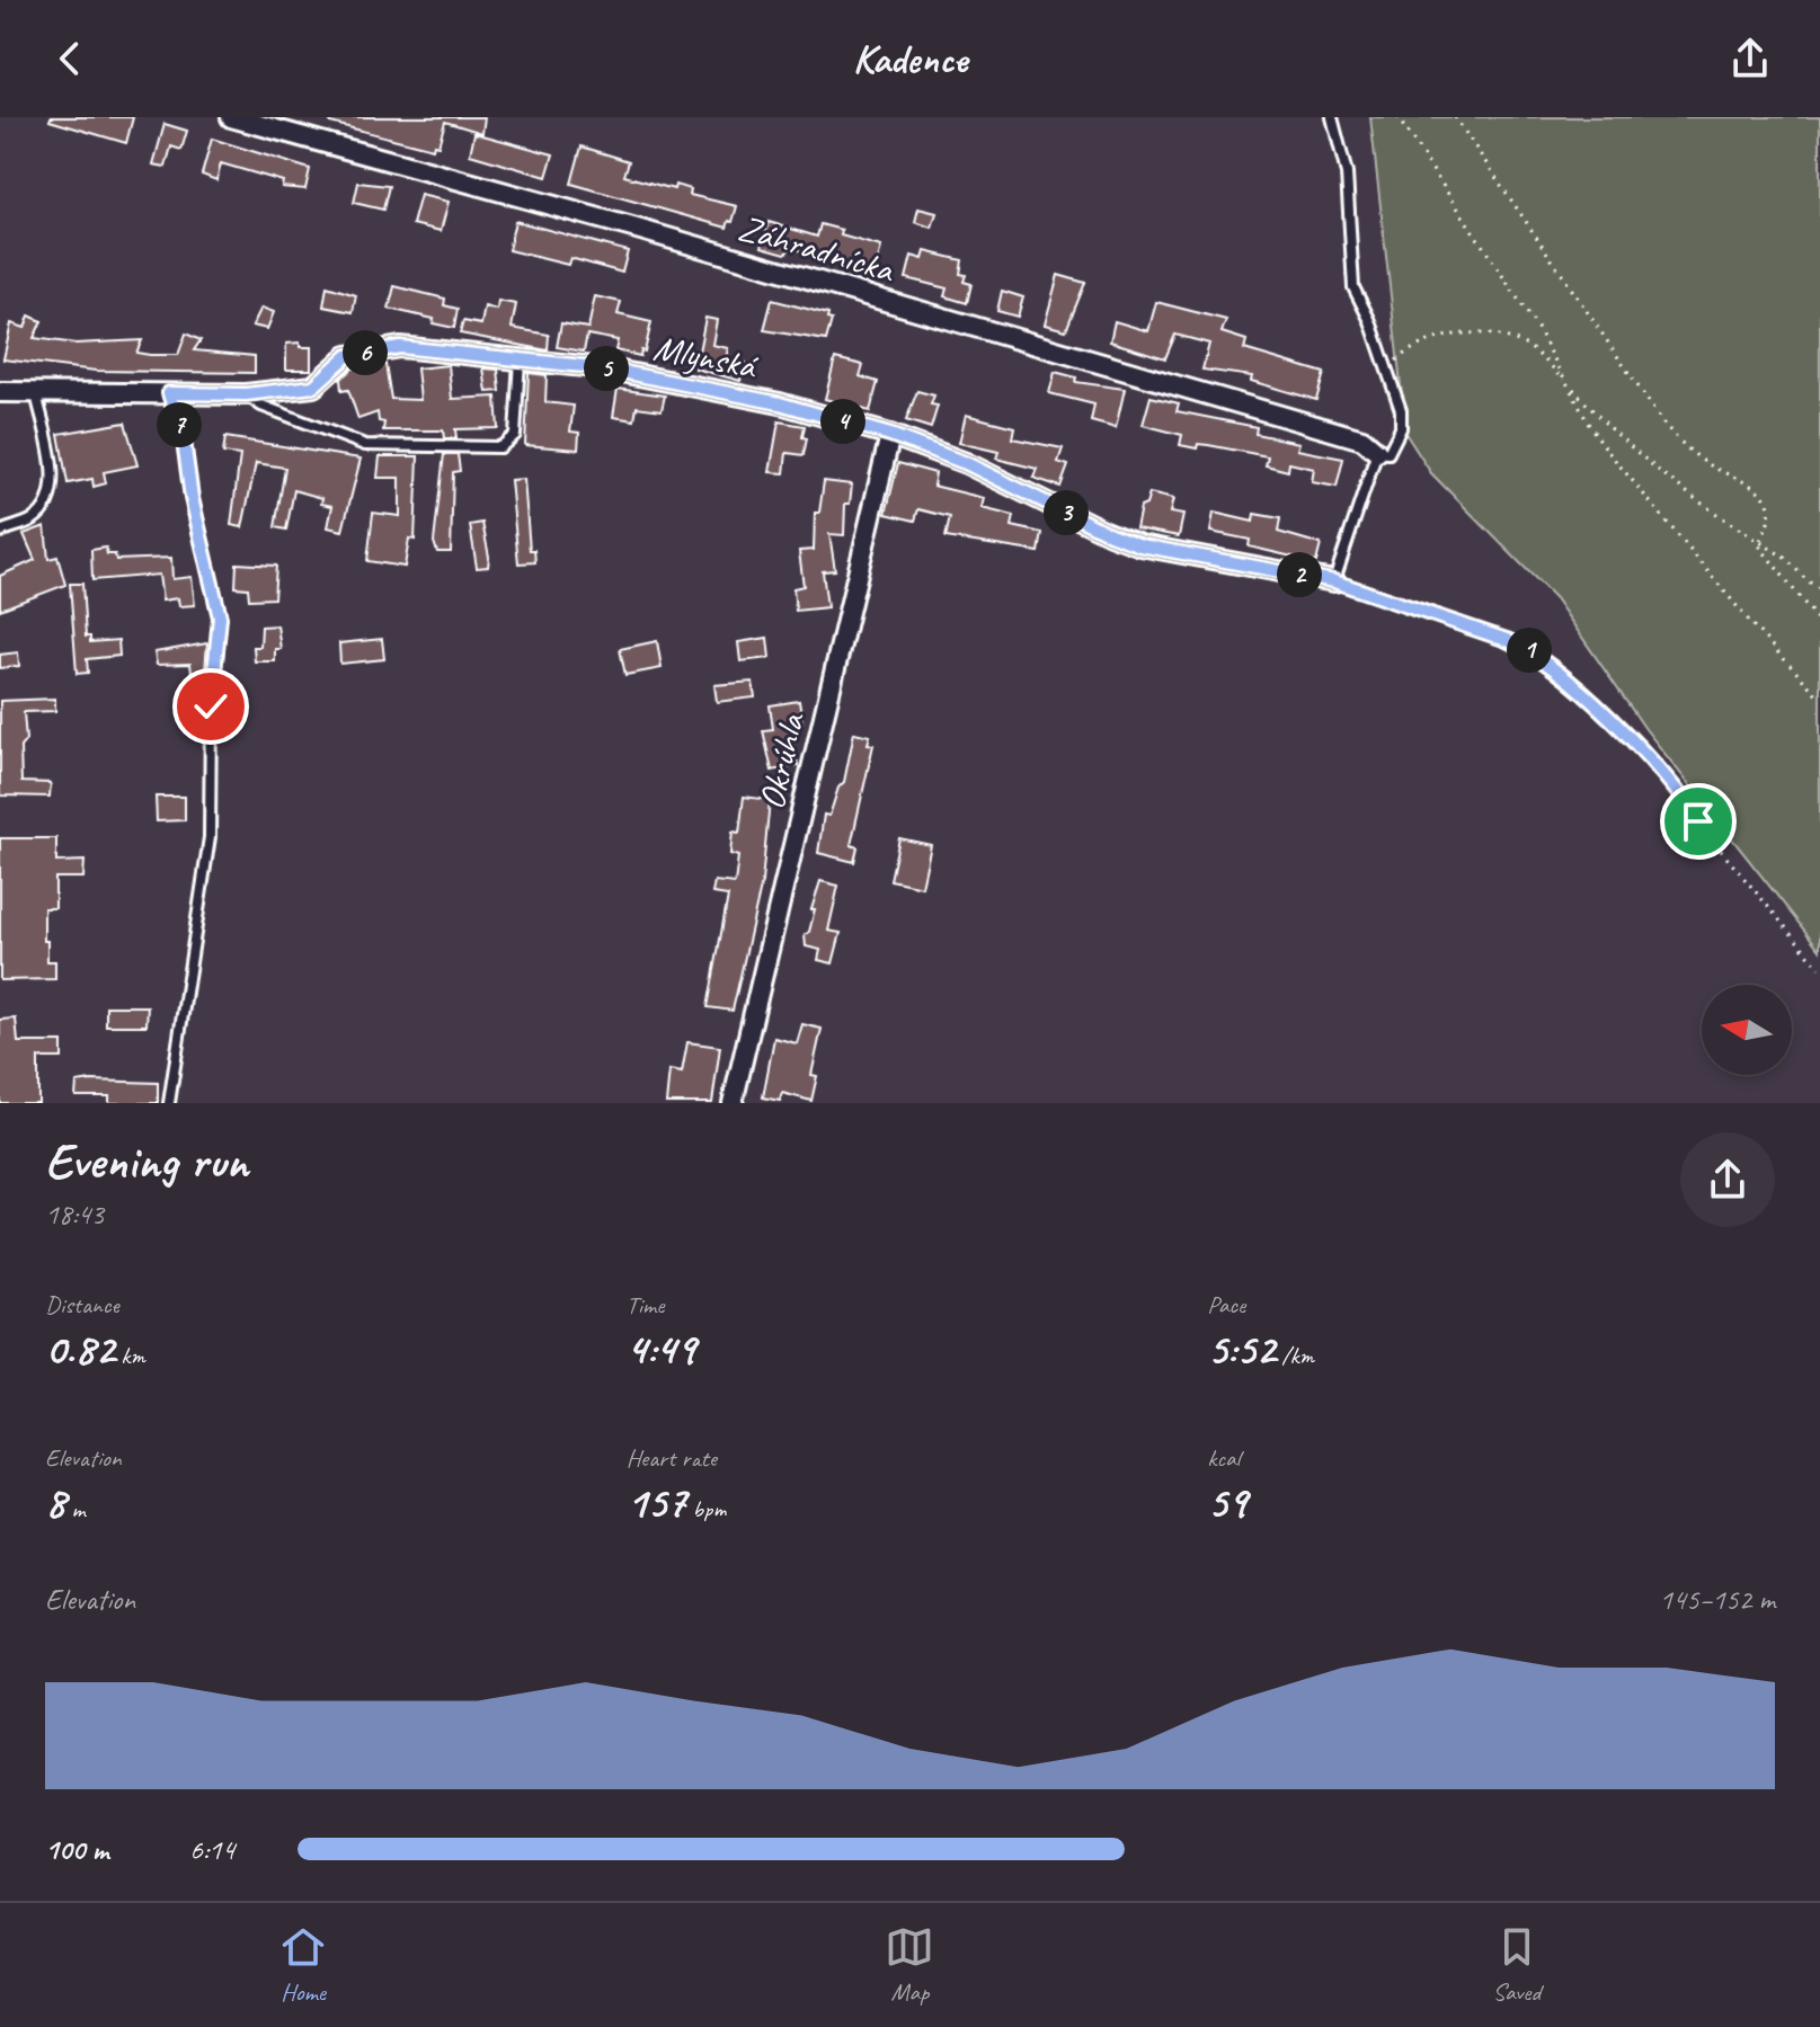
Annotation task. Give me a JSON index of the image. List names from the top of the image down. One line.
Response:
{"streets":{"street":["Záhradnícka","Mlynská","Okrúhla"]},"crossings":[["Mlynská","Okrúhla"]],"north":"left","page":{"header":"Kadence","pins":["6","5","4","7","3","2","1"],"heading":["Evening run","18:43"],"stats":[["Distance","0.82 km"],["Time","4:49"],["Pace","5:52 /km"],["Elevation","8 m"],["Heart rate","157 bpm"],["kcal","59"]],"chart":["Elevation","145–152 m"],"list":[{"name":"100 m","note":"6:14"}],"tabs":["Home","Map","Saved"]}}
